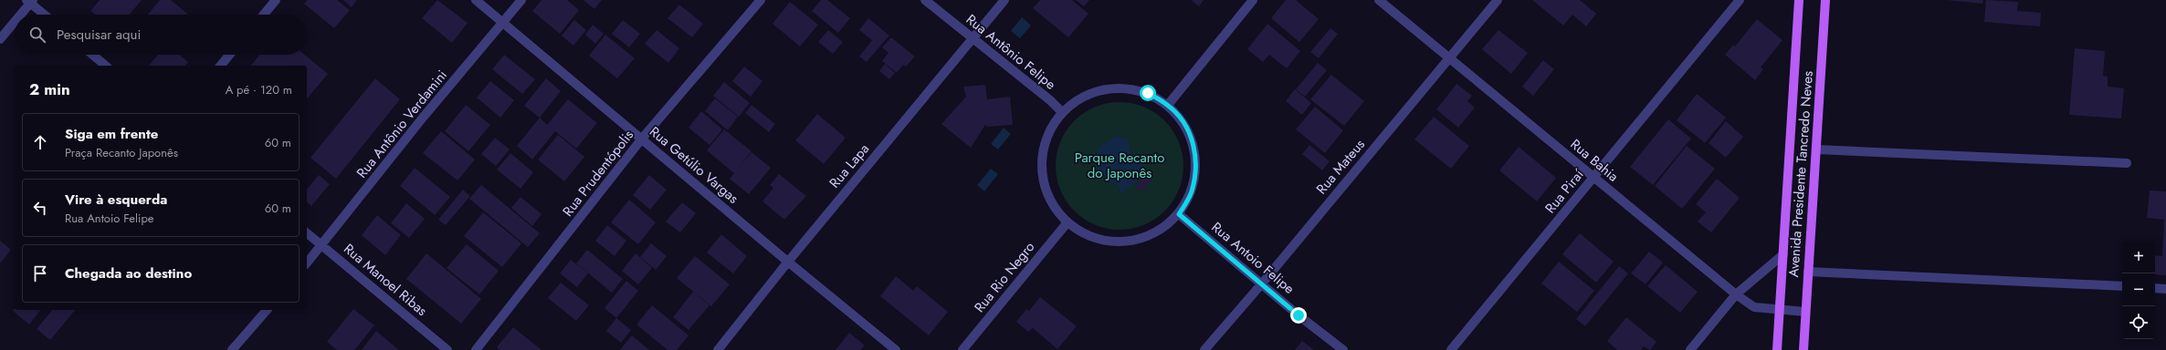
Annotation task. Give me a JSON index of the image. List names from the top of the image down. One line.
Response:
{"streets":{"main road":["Avenida Presidente Tancredo Neves"],"street":["Rua Antônio Felipe","Rua Antônio Verdamini","Rua Bahia","Rua Getúlio Vargas","Rua Lapa","Rua Mateus","Rua Prudentópolis","Rua Piraí","Rua Antoio Felipe","Rua Rio Negro","Rua Manoel Ribas"]},"crossings":[["Rua Antônio Felipe","Rua Lapa"],["Rua Antônio Verdamini","Rua Getúlio Vargas"],["Rua Antônio Verdamini","Rua Manoel Ribas"],["Rua Bahia","Rua Mateus"],["Rua Bahia","Avenida Presidente Tancredo Neves"],["Rua Bahia","Rua Piraí"],["Rua Getúlio Vargas","Rua Lapa"],["Rua Getúlio Vargas","Rua Prudentópolis"],["Rua Mateus","Rua Antoio Felipe"]],"parks":["Parque Recanto do Japonês"],"page":{"search":"Pesquisar aqui","heading":["2 min","A pé · 120 m"],"list":[["Siga em frente","Praça Recanto Japonês","60 m"],["Vire à esquerda","Rua Antoio Felipe","60 m"],"Chegada ao destino"],"map_buttons":["+","−"]}}
